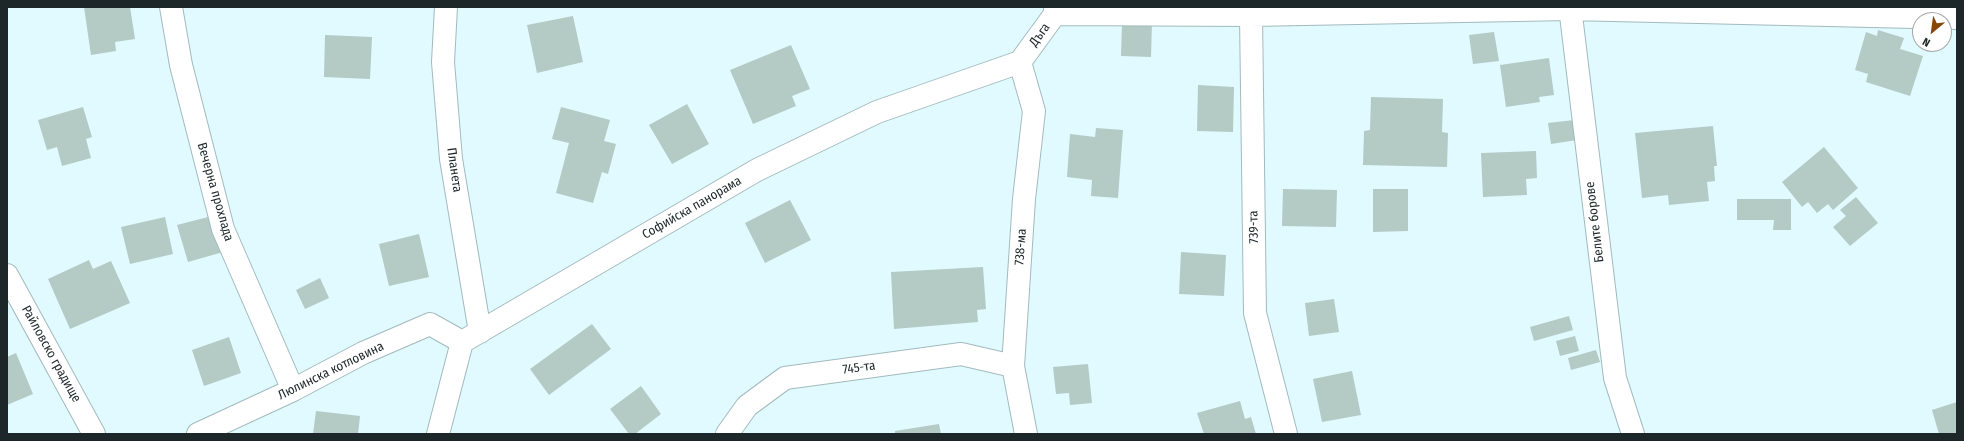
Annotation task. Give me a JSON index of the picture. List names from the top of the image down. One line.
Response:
{"streets":{"street":["Дъга","Планета","Вечерна прохлада","Софийска панорама","Белите борове","739-та","738-ма","Райловско градище","745-та","Люлинска котловина"]},"crossings":[["Дъга","Софийска панорама"],["Дъга","738-ма"],["Планета","Софийска панорама"],["Планета","Люлинска котловина"],["Вечерна прохлада","Люлинска котловина"],["Софийска панорама","738-ма"],["Софийска панорама","Люлинска котловина"],["738-ма","745-та"]],"north":"bottom left"}
